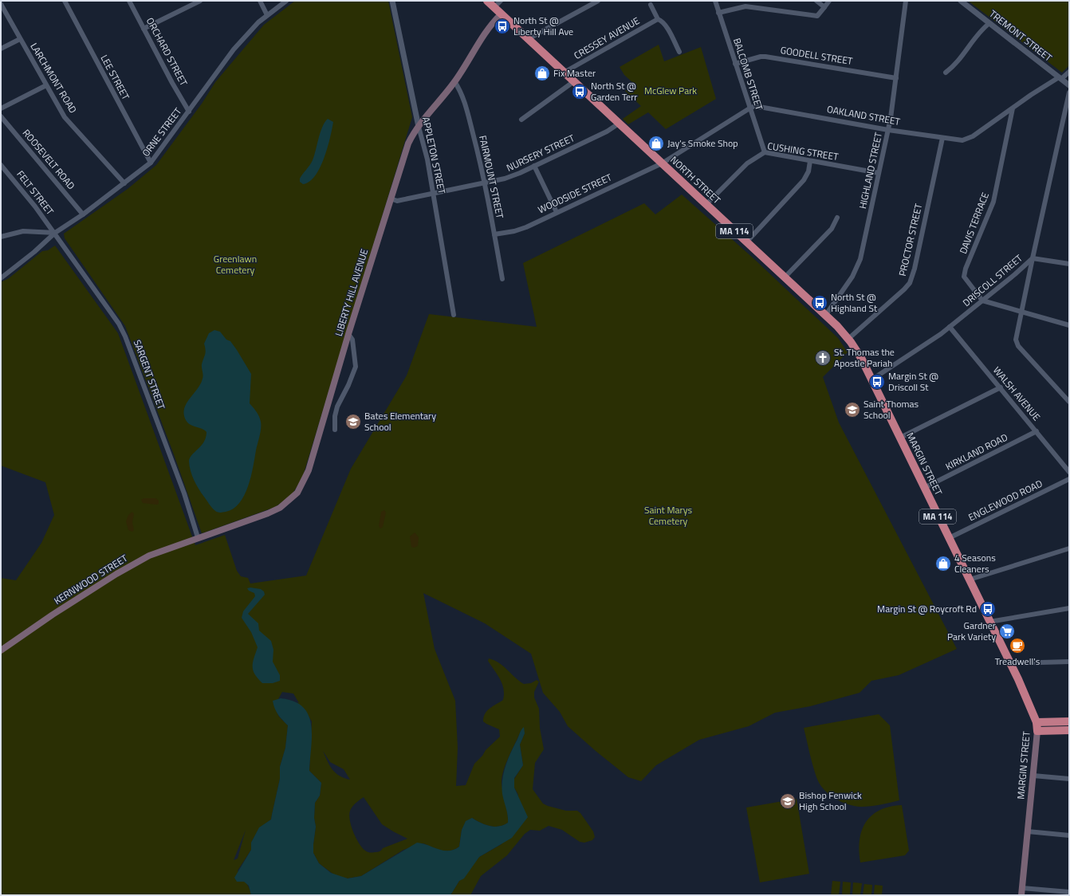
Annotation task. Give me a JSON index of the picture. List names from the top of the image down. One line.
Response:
{"streets":{"highway":["NORTH STREET","MA 114","MARGIN STREET"],"main road":["LIBERTY HILL AVENUE","KERNWOOD STREET"],"street":["TREMONT STREET","CRESSEY AVENUE","ORCHARD STREET","GOODELL STREET","BALCOMB STREET","LEE STREET","LARCHMONT ROAD","OAKLAND STREET","ORNE STREET","CUSHING STREET","NURSERY STREET","APPLETON STREET","ROOSEVELT ROAD","HIGHLAND STREET","FAIRMOUNT STREET","FELT STREET","WOODSIDE STREET","DAVIS TERRACE","PROCTOR STREET","DRISCOLL STREET","SARGENT STREET","WALSH AVENUE","KIRKLAND ROAD","ENGLEWOOD ROAD"]},"crossings":[["TREMONT STREET","OAKLAND STREET"],["CRESSEY AVENUE","NORTH STREET"],["ORCHARD STREET","ORNE STREET"],["GOODELL STREET","BALCOMB STREET"],["GOODELL STREET","HIGHLAND STREET"],["BALCOMB STREET","OAKLAND STREET"],["BALCOMB STREET","CUSHING STREET"],["LEE STREET","ORNE STREET"],["LARCHMONT ROAD","ORNE STREET"],["OAKLAND STREET","HIGHLAND STREET"],["OAKLAND STREET","NORTH STREET"],["OAKLAND STREET","WOODSIDE STREET"],["OAKLAND STREET","DAVIS TERRACE"],["OAKLAND STREET","PROCTOR STREET"],["ORNE STREET","ROOSEVELT ROAD"],["ORNE STREET","FELT STREET"],["ORNE STREET","SARGENT STREET"],["CUSHING STREET","HIGHLAND STREET"],["CUSHING STREET","NORTH STREET"],["NURSERY STREET","APPLETON STREET"],["NURSERY STREET","FAIRMOUNT STREET"],["NURSERY STREET","NORTH STREET"],["NURSERY STREET","LIBERTY HILL AVENUE"],["APPLETON STREET","LIBERTY HILL AVENUE"],["HIGHLAND STREET","NORTH STREET"],["FAIRMOUNT STREET","WOODSIDE STREET"],["FAIRMOUNT STREET","LIBERTY HILL AVENUE"],["NORTH STREET","WOODSIDE STREET"],["NORTH STREET","PROCTOR STREET"],["NORTH STREET","LIBERTY HILL AVENUE"],["NORTH STREET","MARGIN STREET"],["FELT STREET","SARGENT STREET"],["DAVIS TERRACE","DRISCOLL STREET"],["PROCTOR STREET","MARGIN STREET"],["DRISCOLL STREET","WALSH AVENUE"],["DRISCOLL STREET","MARGIN STREET"],["LIBERTY HILL AVENUE","SARGENT STREET"],["LIBERTY HILL AVENUE","KERNWOOD STREET"],["SARGENT STREET","KERNWOOD STREET"],["WALSH AVENUE","KIRKLAND ROAD"],["KIRKLAND ROAD","MARGIN STREET"],["MARGIN STREET","ENGLEWOOD ROAD"]],"parks":["McGlew Park","Greenlawn Cemetery","Saint Marys Cemetery"],"places":{"bus stop":["North St @ Liberty Hill Ave","North St @ Garden Terr","North St @ Highland St","Margin St @ Driscoll St","Margin St @ Roycroft Rd"],"shop":["Fix Master","Jay's Smoke Shop","4 Seasons Cleaners"],"church":["St. Thomas the Apostle Pariah"],"school or university":["Saint Thomas School","Bates Elementary School","Bishop Fenwick High School"],"supermarket":["Gardner Park Variety"],"cafe":["Treadwell's"]}}
